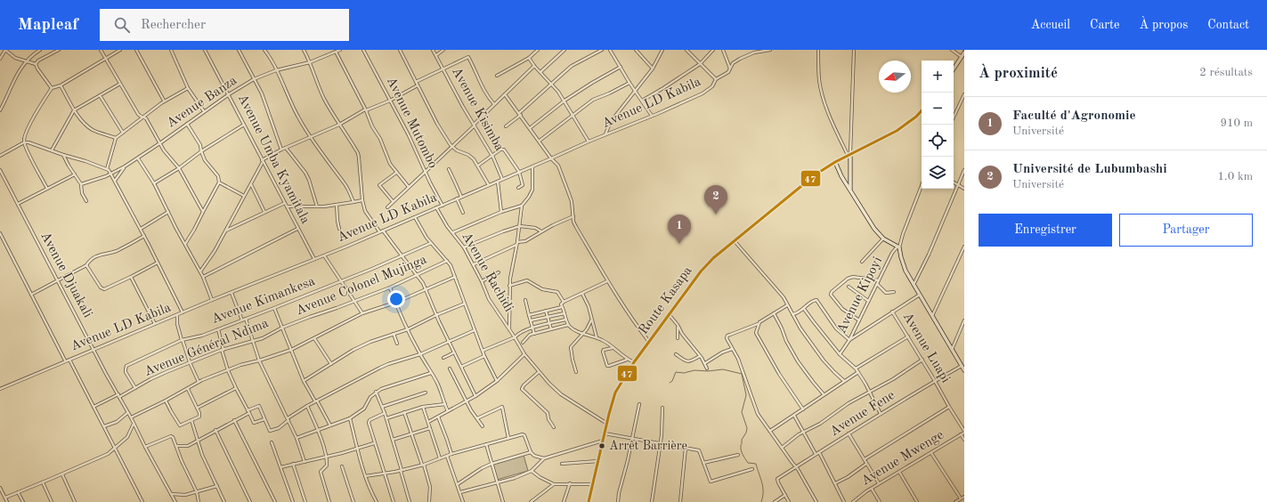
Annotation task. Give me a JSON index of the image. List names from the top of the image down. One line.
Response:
{"streets":{"main road":["Route Kasapa"],"street":["Avenue Banza","Avenue LD Kabila","Avenue Kisimba","Avenue Mutombo","Avenue Umba Kyamitala","Avenue Rachidi","Avenue Djuakali","Avenue Colonel Mujinga","Avenue Kipoyi","Avenue Kimankesa","Avenue Général Ndima","Avenue Luapi","Avenue Fene","Avenue Mwenge"]},"crossings":[["Avenue Banza","Avenue Umba Kyamitala"],["Avenue LD Kabila","Avenue Kisimba"],["Avenue LD Kabila","Avenue Mutombo"],["Avenue LD Kabila","Avenue Umba Kyamitala"],["Avenue LD Kabila","Avenue Rachidi"],["Avenue LD Kabila","Avenue Djuakali"],["Avenue Rachidi","Route Kasapa"],["Avenue Djuakali","Avenue Général Ndima"],["Avenue Colonel Mujinga","Avenue Général Ndima"],["Avenue Kimankesa","Avenue Général Ndima"],["Avenue Luapi","Avenue Fene"],["Avenue Luapi","Avenue Mwenge"]],"places":["Arrêt Barrière"],"lines":["transit line 47"],"north":"left","page":{"header":"Mapleaf","search":"Rechercher","nav":["Accueil","Carte","À propos","Contact"],"heading":["À proximité","2 résultats"],"map_buttons":["+","−"],"list":[{"mark":"1","name":"Faculté d'Agronomie","note":"Université","value":"910 m"},{"mark":"2","name":"Université de Lubumbashi","note":"Université","value":"1.0 km"}],"pins":["2","1"],"buttons":["Enregistrer","Partager"]}}
